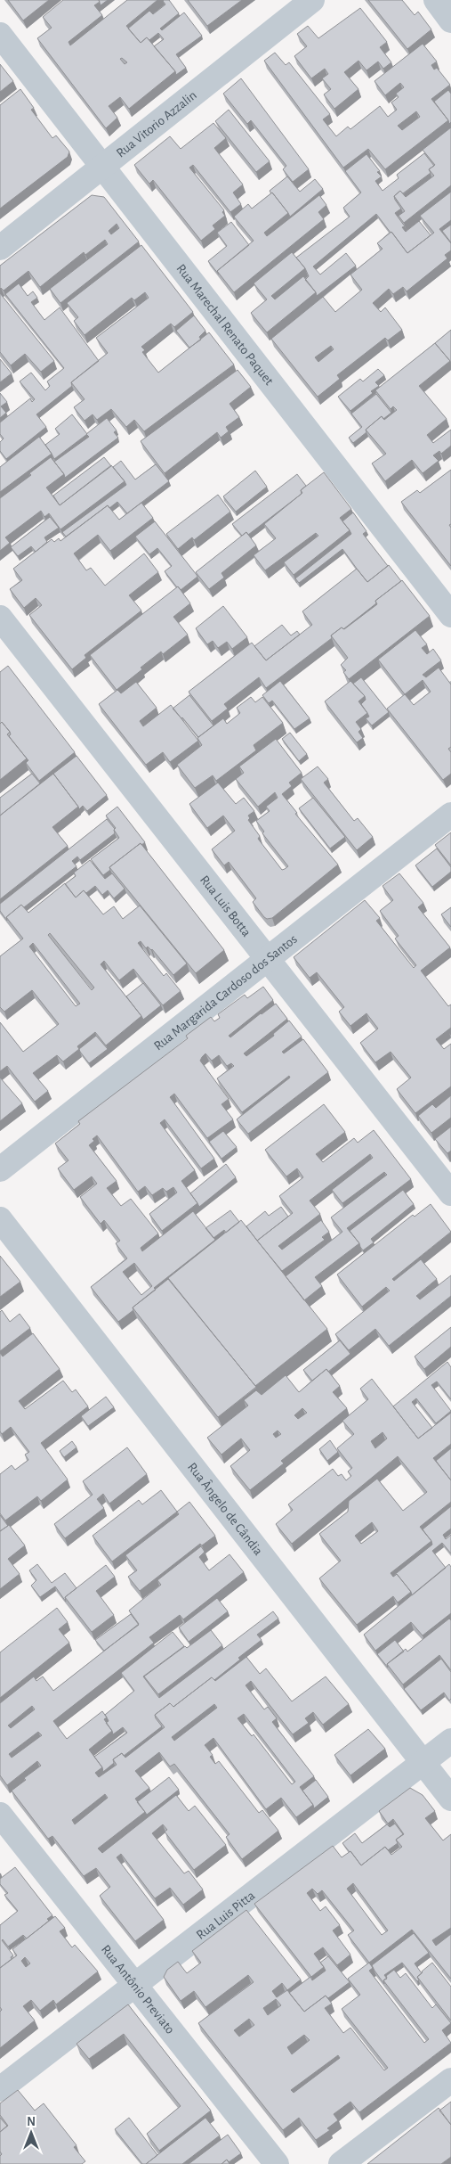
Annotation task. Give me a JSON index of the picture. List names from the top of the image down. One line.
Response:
{"streets":{"street":["Rua Vitorio Azzalin","Rua Marechal Renato Paquet","Rua Luis Botta","Rua Margarida Cardoso dos Santos","Rua Ângelo de Cândia","Rua Luis Pitta","Rua Antônio Previato"]},"crossings":[["Rua Vitorio Azzalin","Rua Marechal Renato Paquet"],["Rua Luis Botta","Rua Margarida Cardoso dos Santos"],["Rua Ângelo de Cândia","Rua Luis Pitta"],["Rua Luis Pitta","Rua Antônio Previato"]],"north":"top"}
